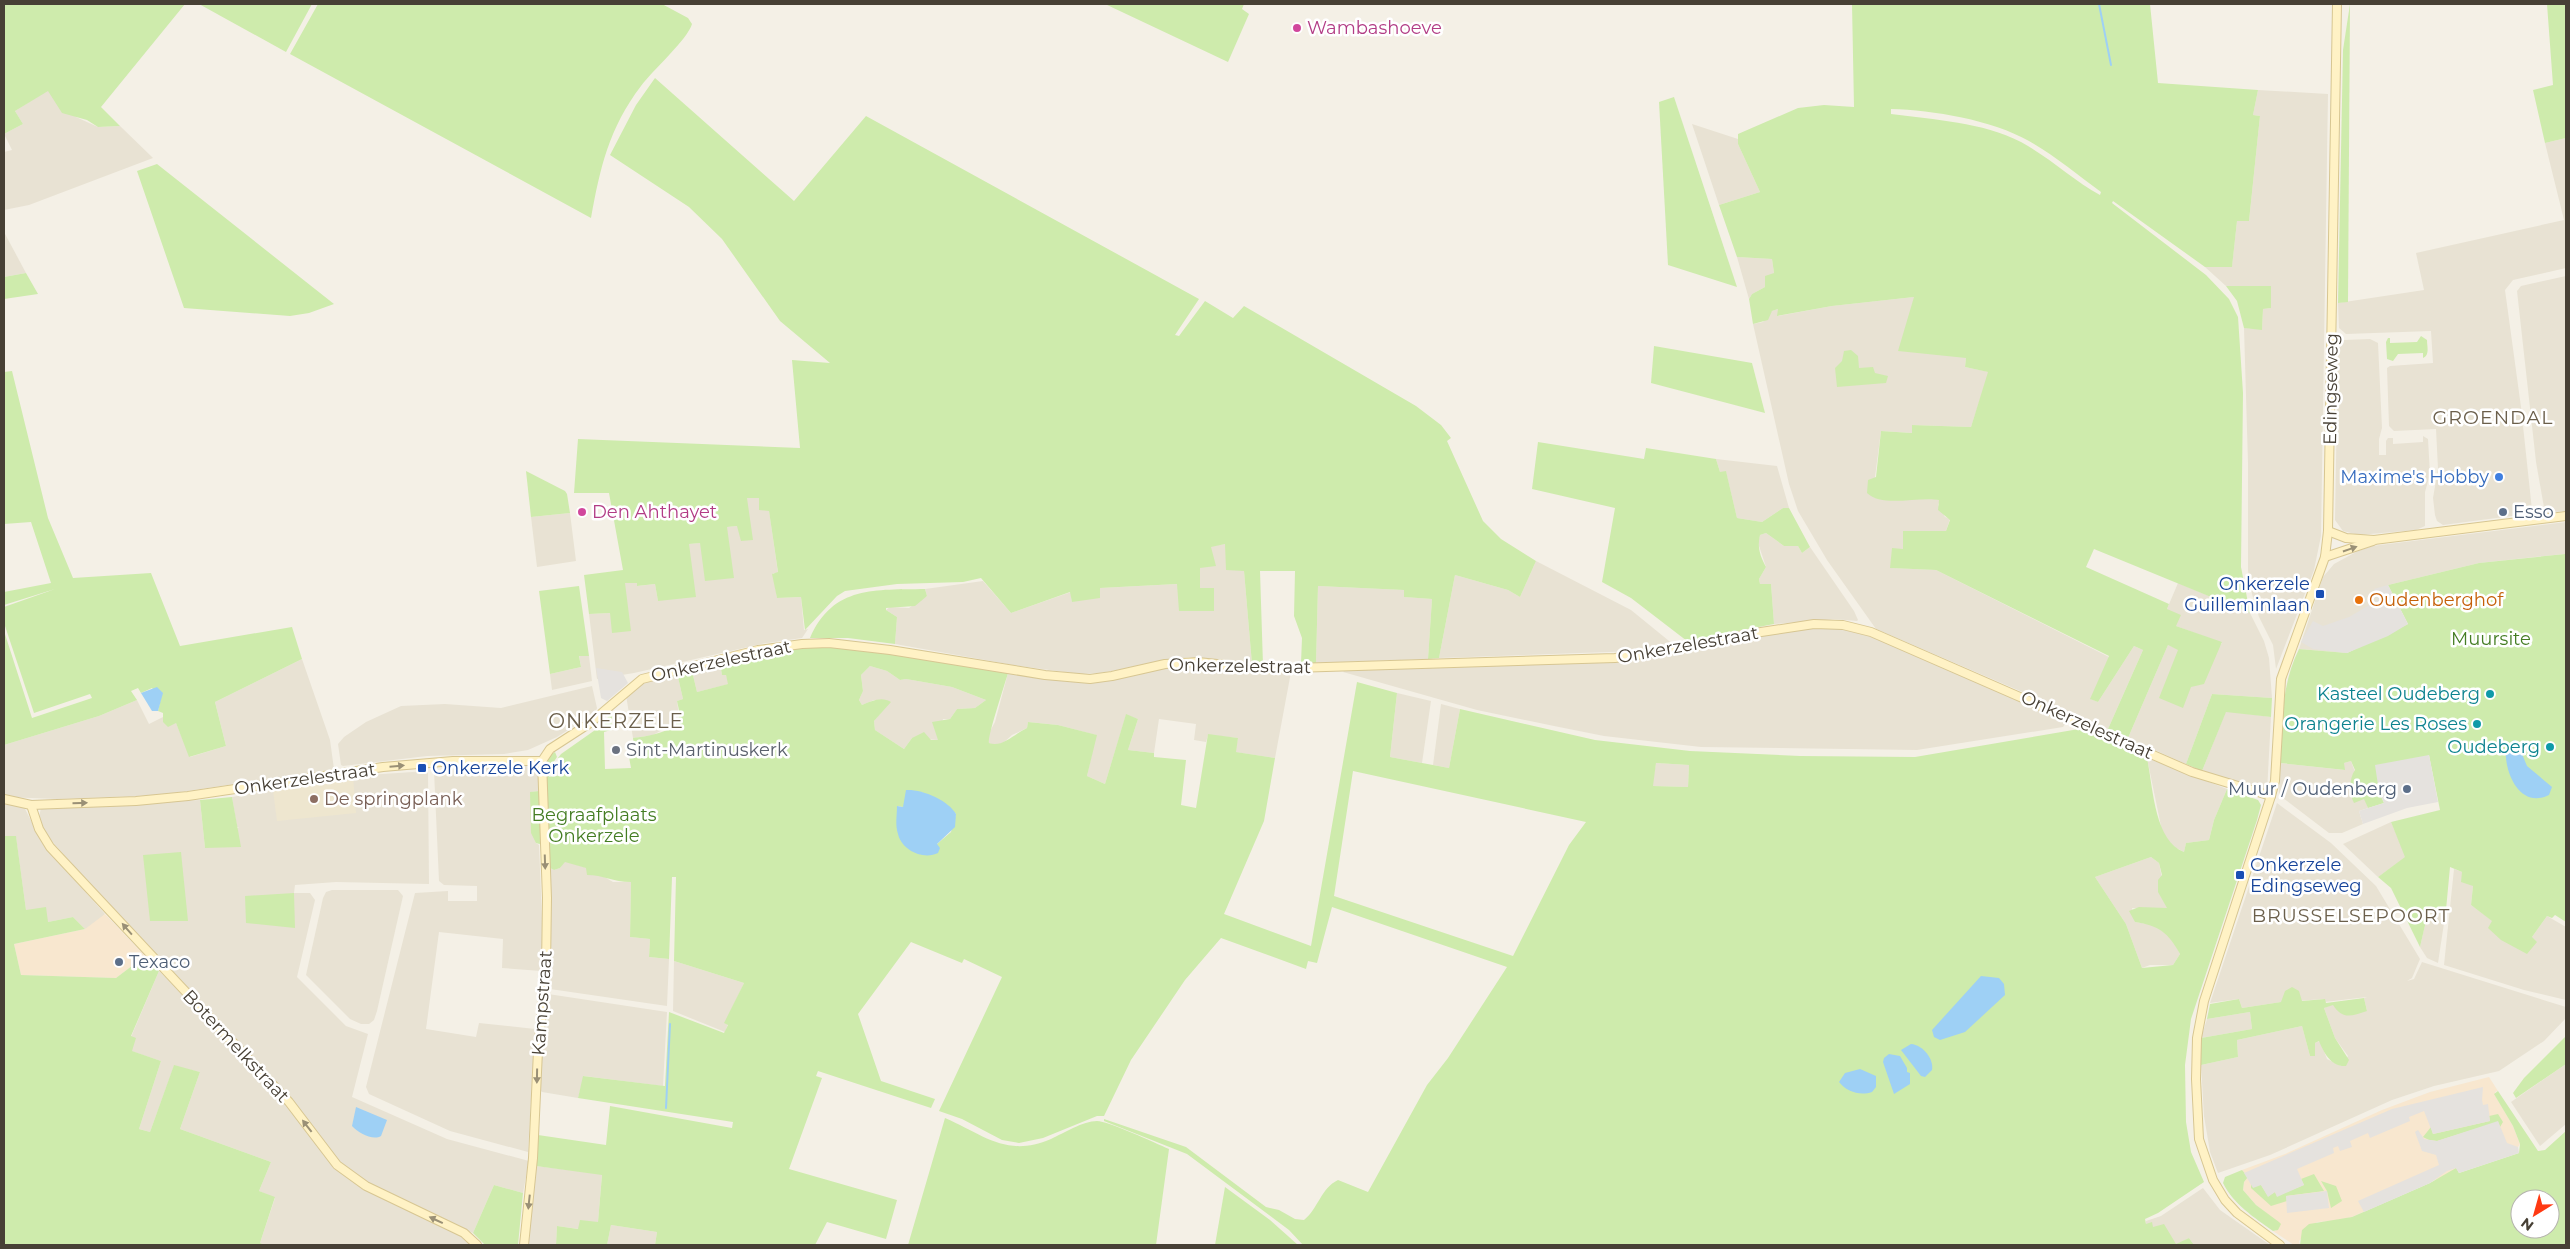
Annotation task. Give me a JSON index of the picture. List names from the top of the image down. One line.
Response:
{"streets":{"street":["Edingseweg","Onkerzelestraat","Kampstraat","Botermelkstraat"]},"crossings":[["Edingseweg","Onkerzelestraat"],["Onkerzelestraat","Kampstraat"],["Onkerzelestraat","Botermelkstraat"]],"one_way":["Kampstraat","Botermelkstraat"],"districts":["GROENDAL","ONKERZELE","BRUSSELSEPOORT"],"parks":["Muursite","Begraafplaats Onkerzele"],"places":{"other":["Wambashoeve","Maxime's Hobby","Den Ahthayet","Esso","Oudenberghof","Kasteel Oudeberg","Orangerie Les Roses","Oudeberg","Sint-Martinuskerk","Muur / Oudenberg","De springplank","Texaco"],"transit":["Onkerzele Guilleminlaan","Onkerzele Kerk","Onkerzele Edingseweg"]},"north":"bottom left"}
